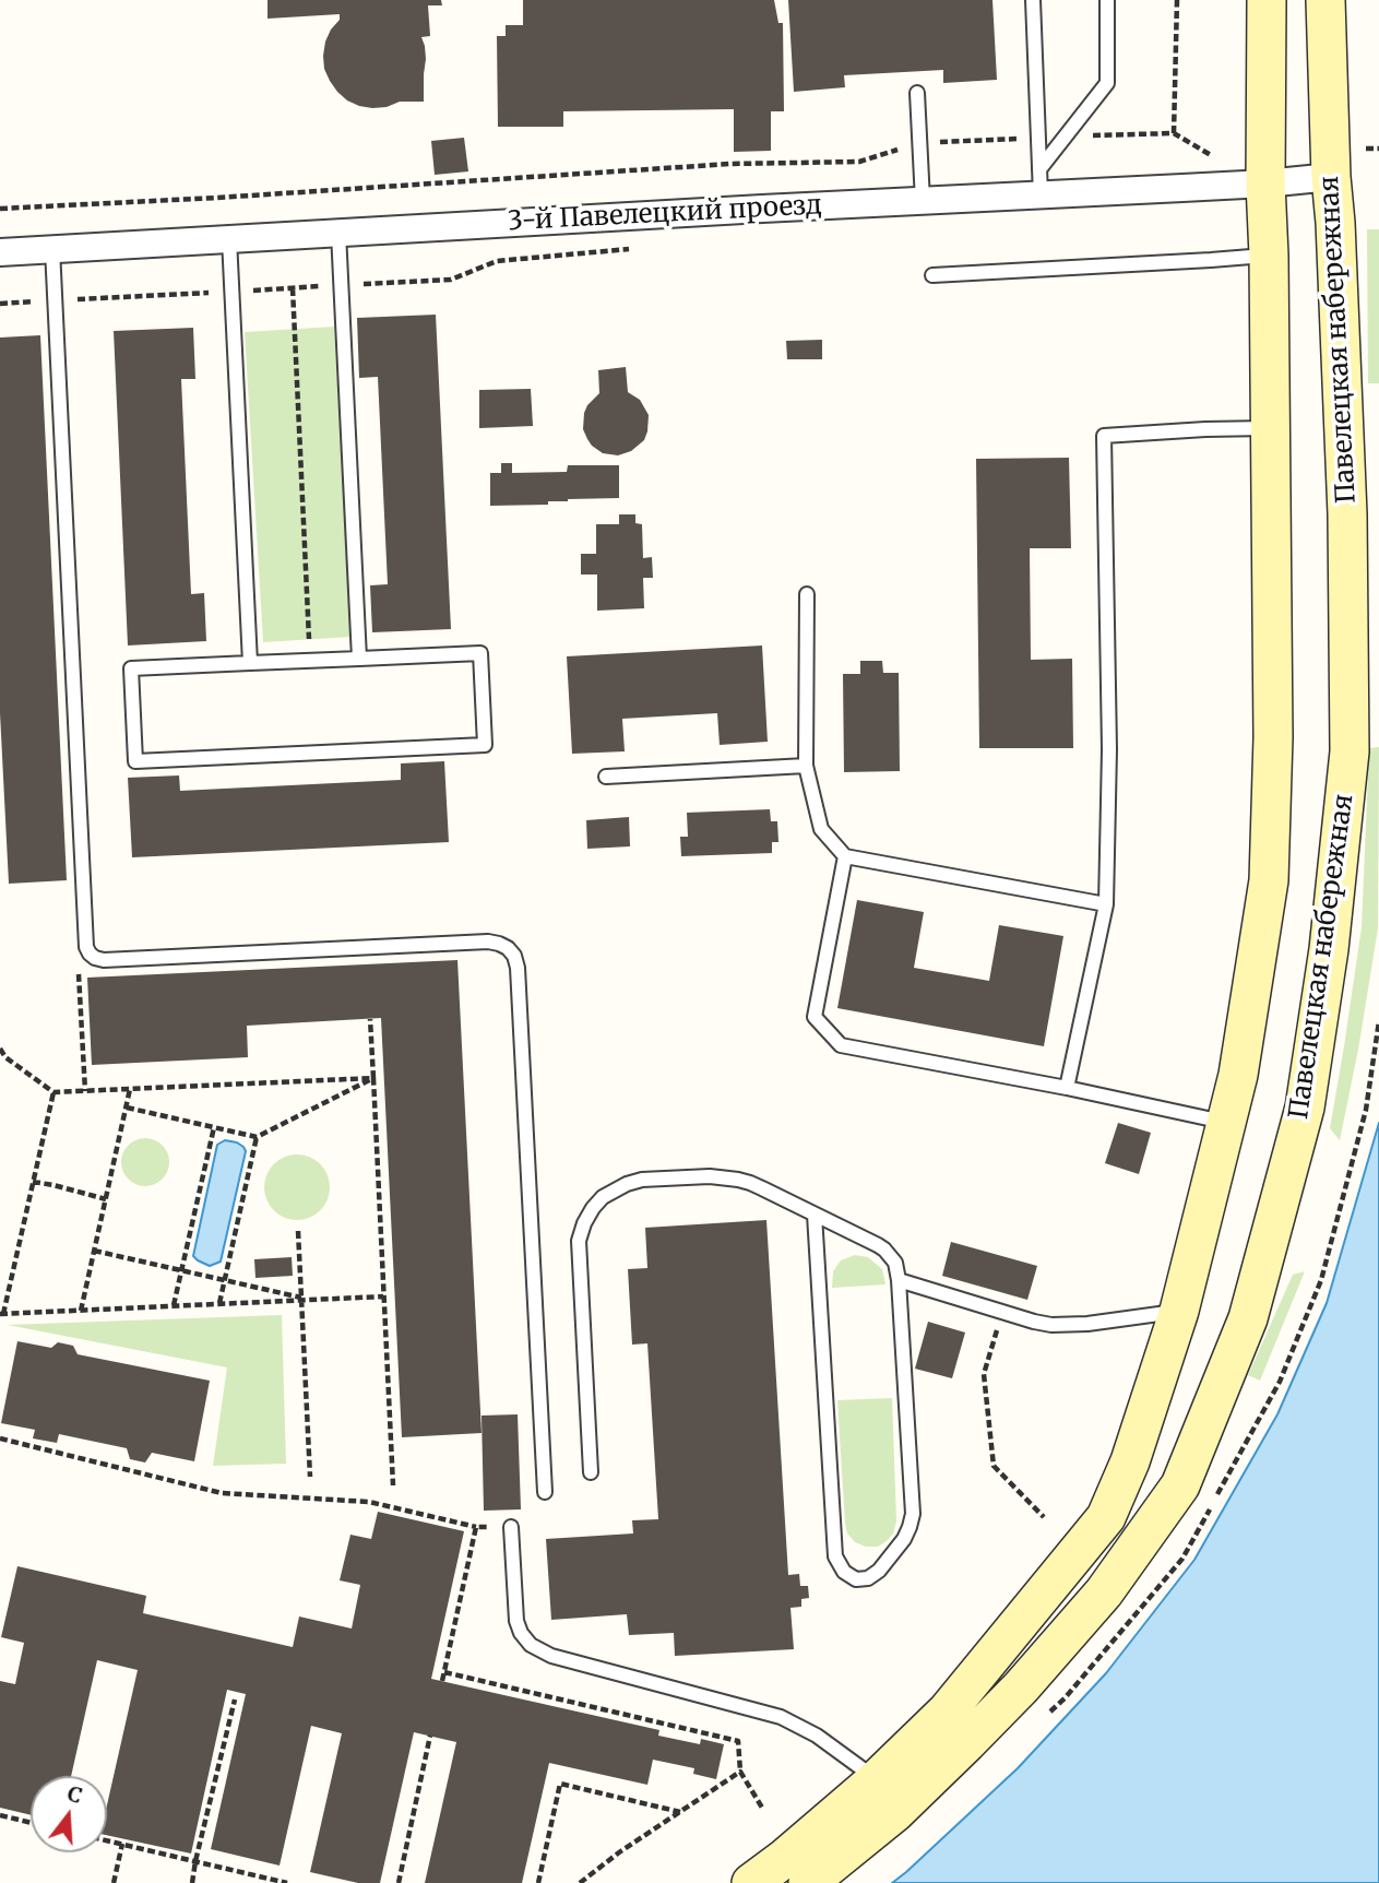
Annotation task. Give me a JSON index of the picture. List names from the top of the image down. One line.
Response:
{"streets":{"main road":["Павелецкая набережная"],"street":["3-й Павелецкий проезд"]},"crossings":[["3-й Павелецкий проезд","Павелецкая набережная"]],"north":"top"}
